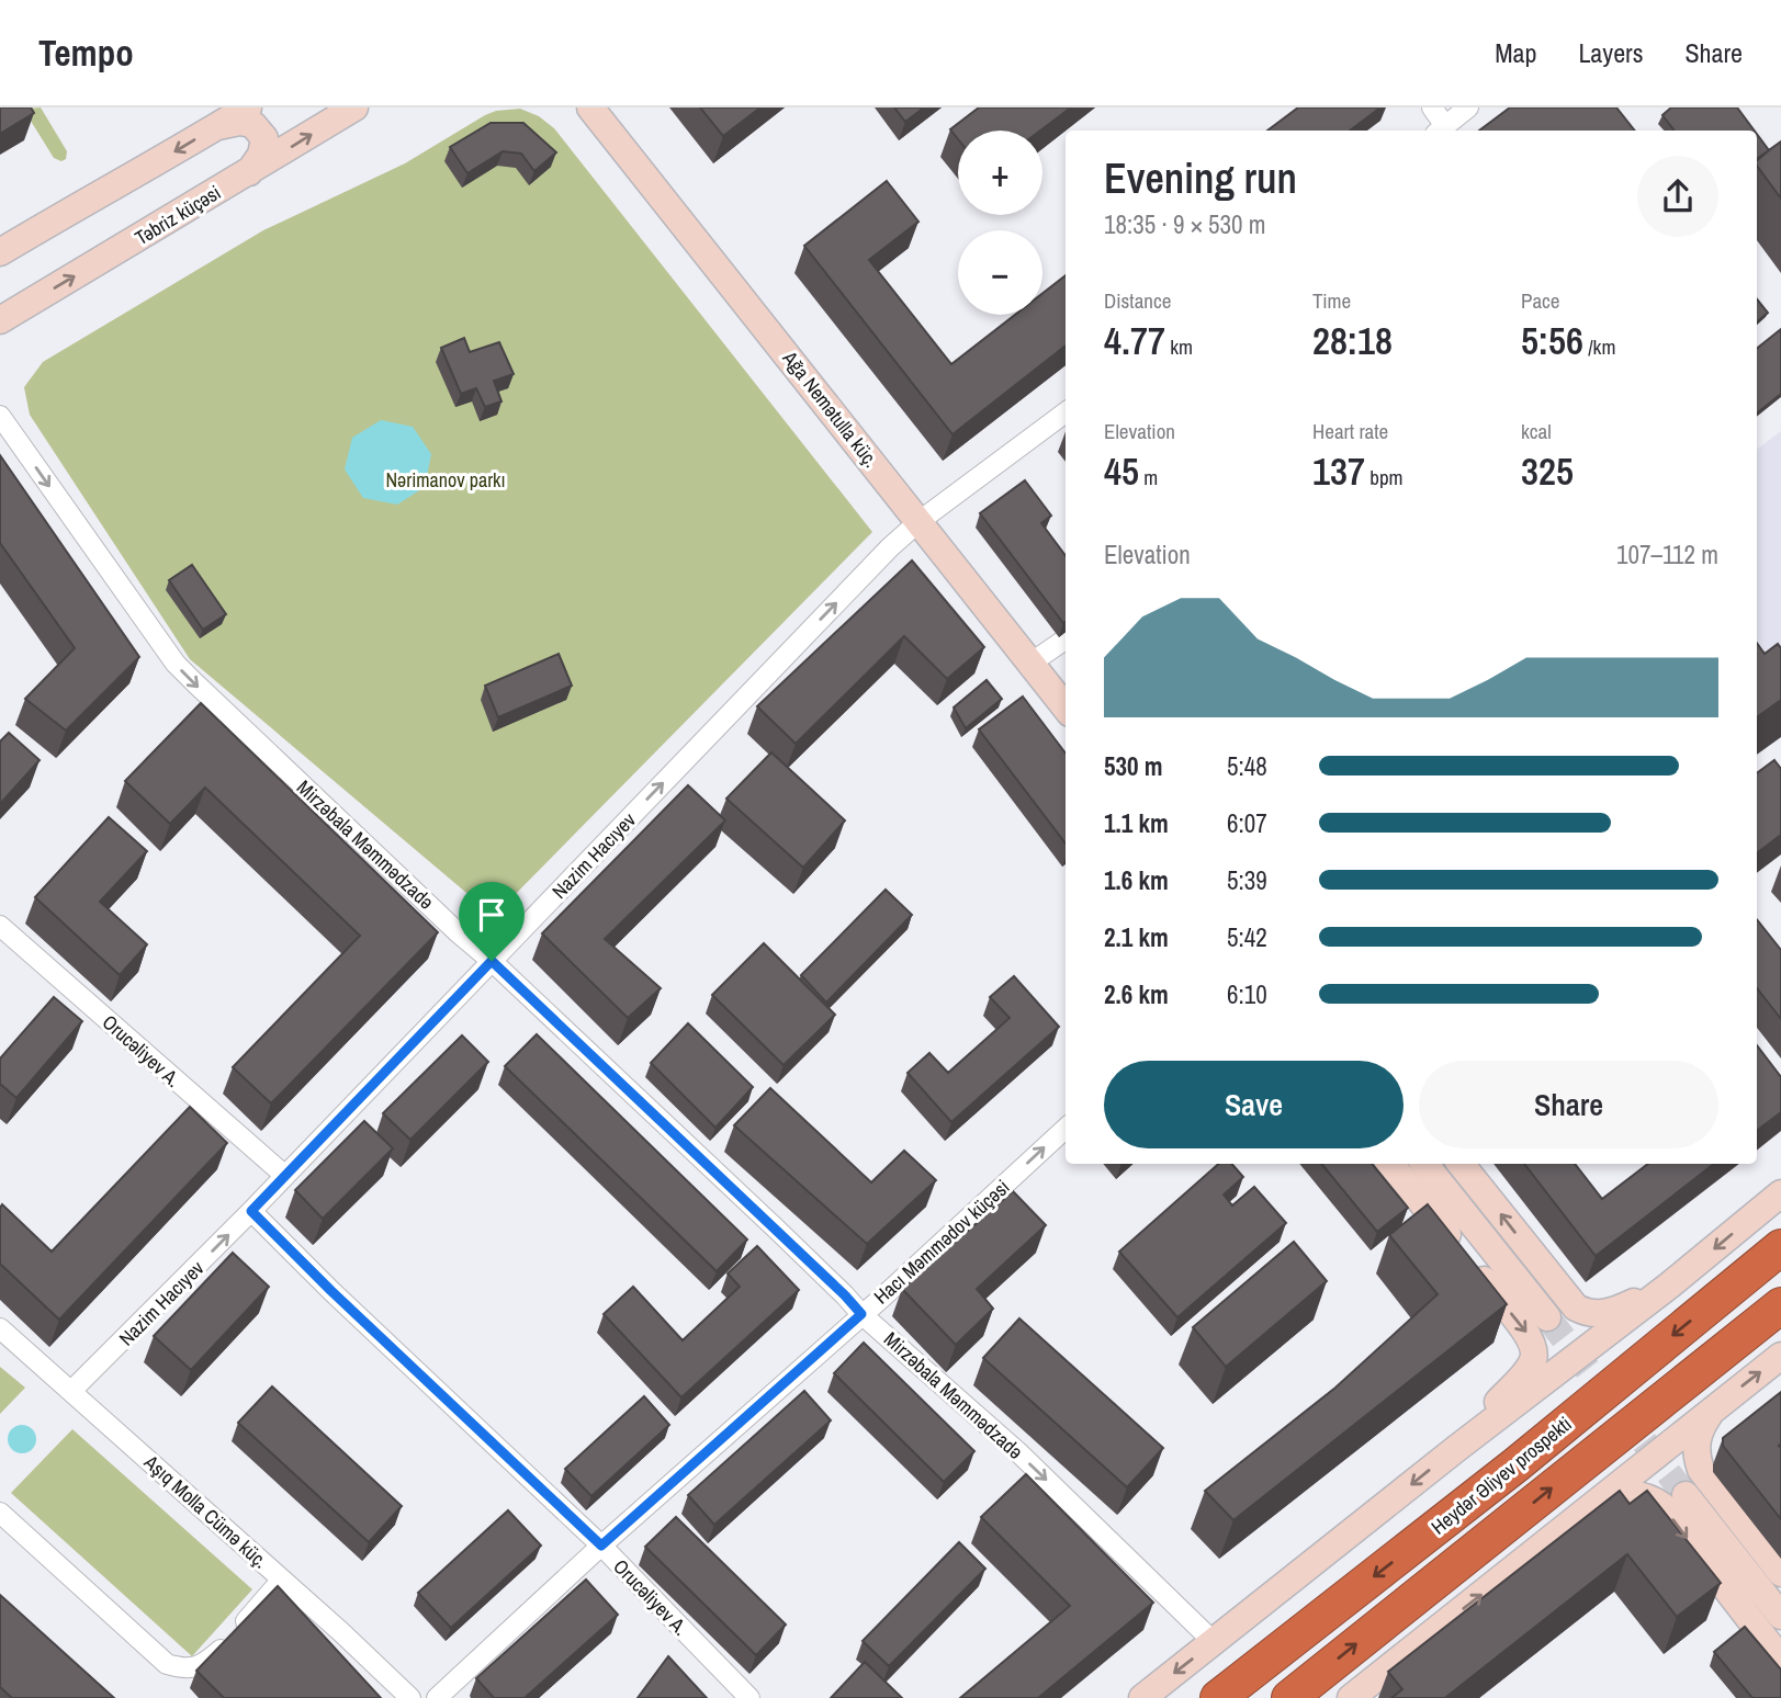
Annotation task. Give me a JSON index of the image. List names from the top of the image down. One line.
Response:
{"streets":{"highway":["Heydər Əliyev prospekti"],"street":["Təbriz küçəsi","Ağa Nemətulla küç.","Mirzəbala Məmmədzadə","Nazim Hacıyev","Orucəliyev A.","Hacı Məmmədov küçəsi","Aşıq Molla Cümə küç."]},"crossings":[["Ağa Nemətulla küç.","Nazim Hacıyev"],["Mirzəbala Məmmədzadə","Nazim Hacıyev"],["Mirzəbala Məmmədzadə","Hacı Məmmədov küçəsi"],["Nazim Hacıyev","Orucəliyev A."],["Nazim Hacıyev","Aşıq Molla Cümə küç."],["Orucəliyev A.","Hacı Məmmədov küçəsi"]],"one_way":["Mirzəbala Məmmədzadə","Nazim Hacıyev"],"parks":["Nərimanov parkı"],"page":{"header":"Tempo","nav":["Map","Layers","Share"],"map_buttons":["+","−"],"heading":["Evening run","18:35 · 9 × 530 m"],"stats":[["Distance","4.77 km"],["Time","28:18"],["Pace","5:56 /km"],["Elevation","45 m"],["Heart rate","137 bpm"],["kcal","325"]],"chart":["Elevation","107–112 m"],"list":[{"name":"530 m","note":"5:48"},{"name":"1.1 km","note":"6:07"},{"name":"1.6 km","note":"5:39"},{"name":"2.1 km","note":"5:42"},{"name":"2.6 km","note":"6:10"}],"buttons":["Save","Share"]}}
